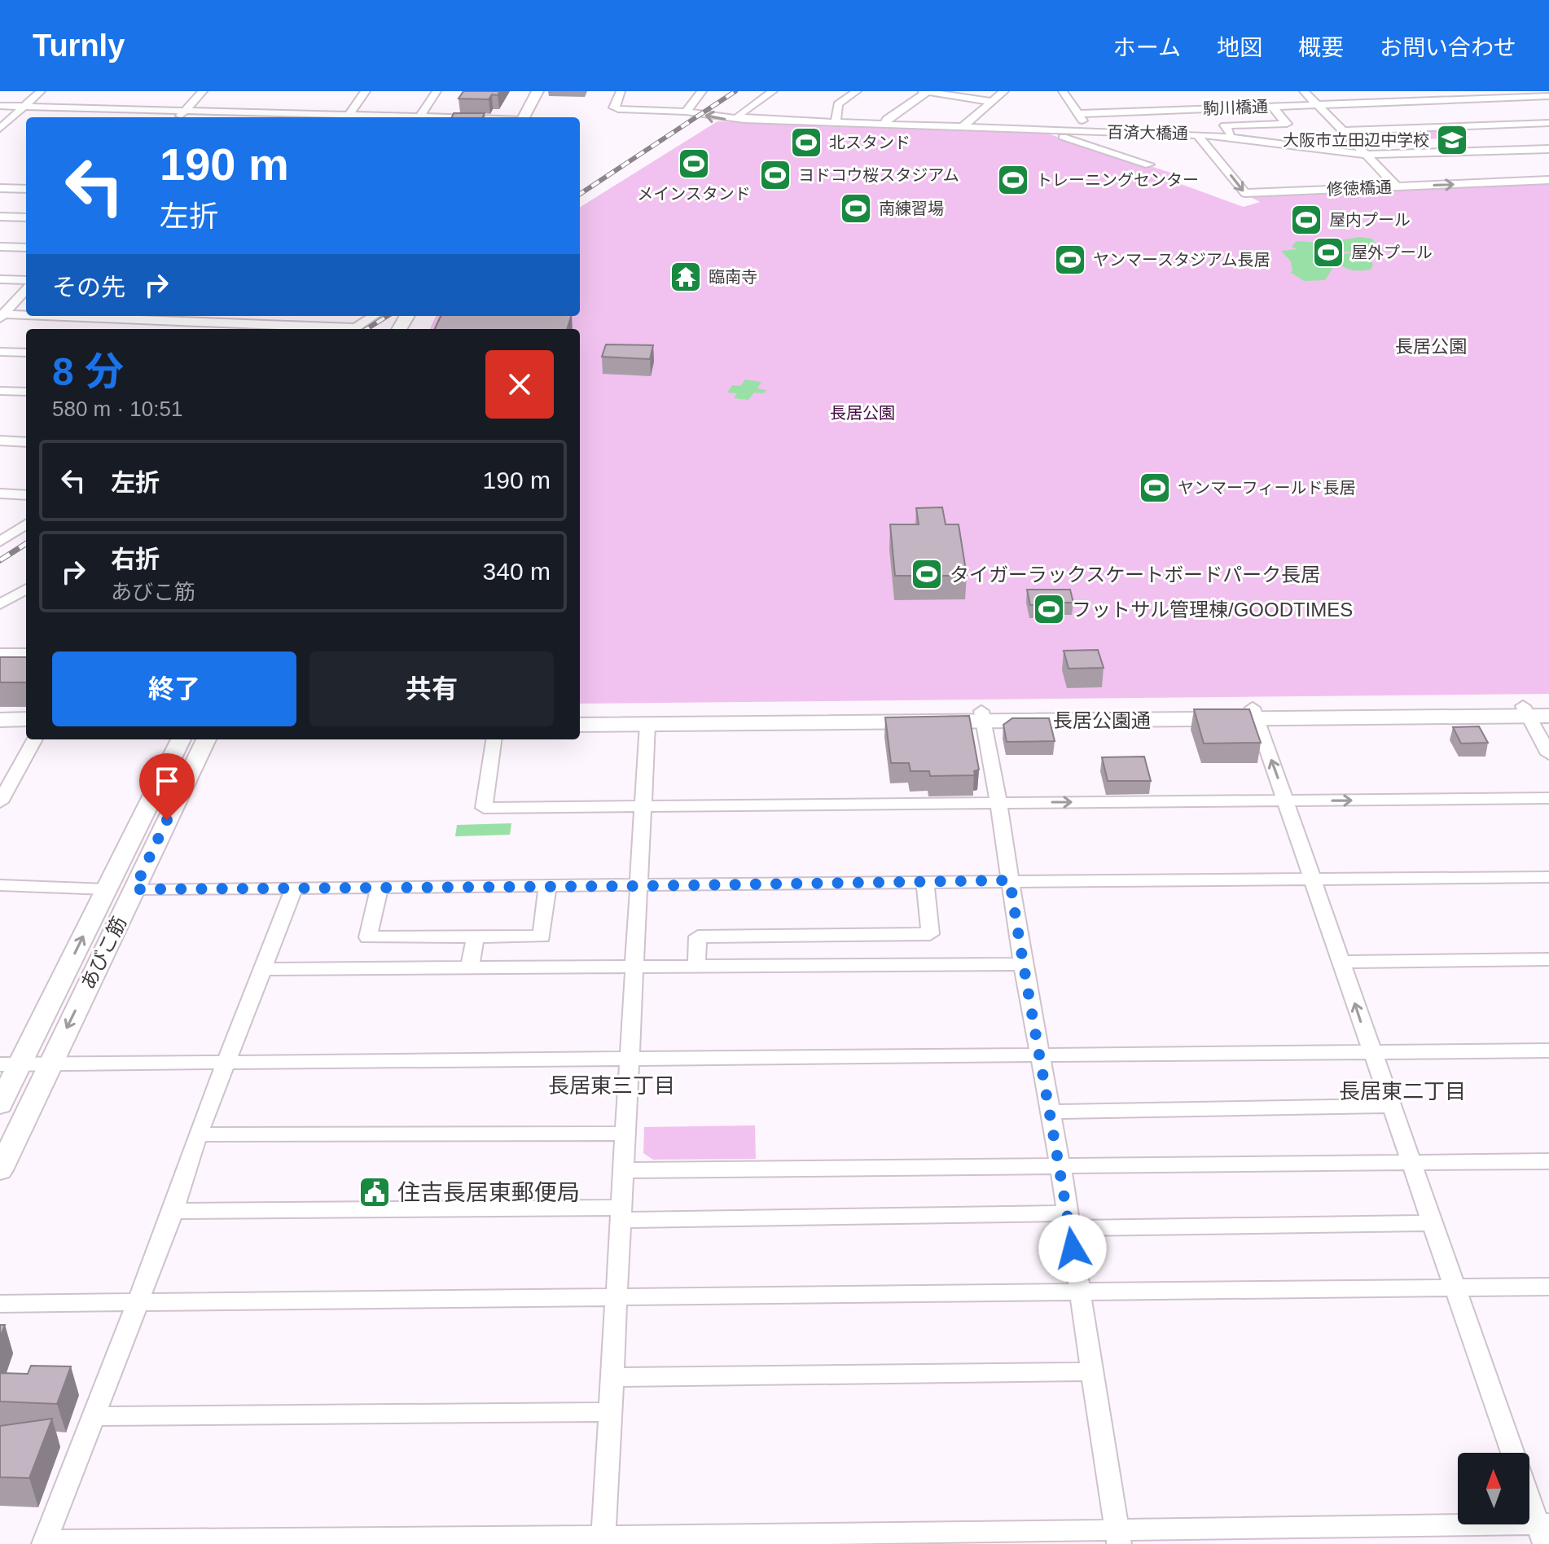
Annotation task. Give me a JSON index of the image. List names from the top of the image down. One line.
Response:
{"streets":{"highway":["長居公園通"],"main road":["あびこ筋"],"street":["駒川橋通","百済大橋通","修徳橋通"]},"crossings":[["百済大橋通","修徳橋通"]],"districts":["長居公園","長居東三丁目","長居東二丁目"],"parks":["長居公園"],"places":{"school or university":["大阪市立田辺中学校"],"sports":["北スタンド","メインスタンド","ヨドコウ桜スタジアム","トレーニングセンター","南練習場","屋内プール","屋外プール","ヤンマースタジアム長居","ヤンマーフィールド長居","タイガーラックスケートボードパーク長居","フットサル管理棟/GOODTIMES"],"temple":["臨南寺"],"public building":["住吉長居東郵便局"]},"north":"top","page":{"header":"Turnly","nav":["ホーム","地図","概要","お問い合わせ"],"turn":["190 m","左折"],"then":"その先","heading":["8 分","580 m · 10:51"],"list":[{"name":"左折","value":"190 m"},{"name":"右折","note":"あびこ筋","value":"340 m"}],"buttons":["終了","共有"]}}
